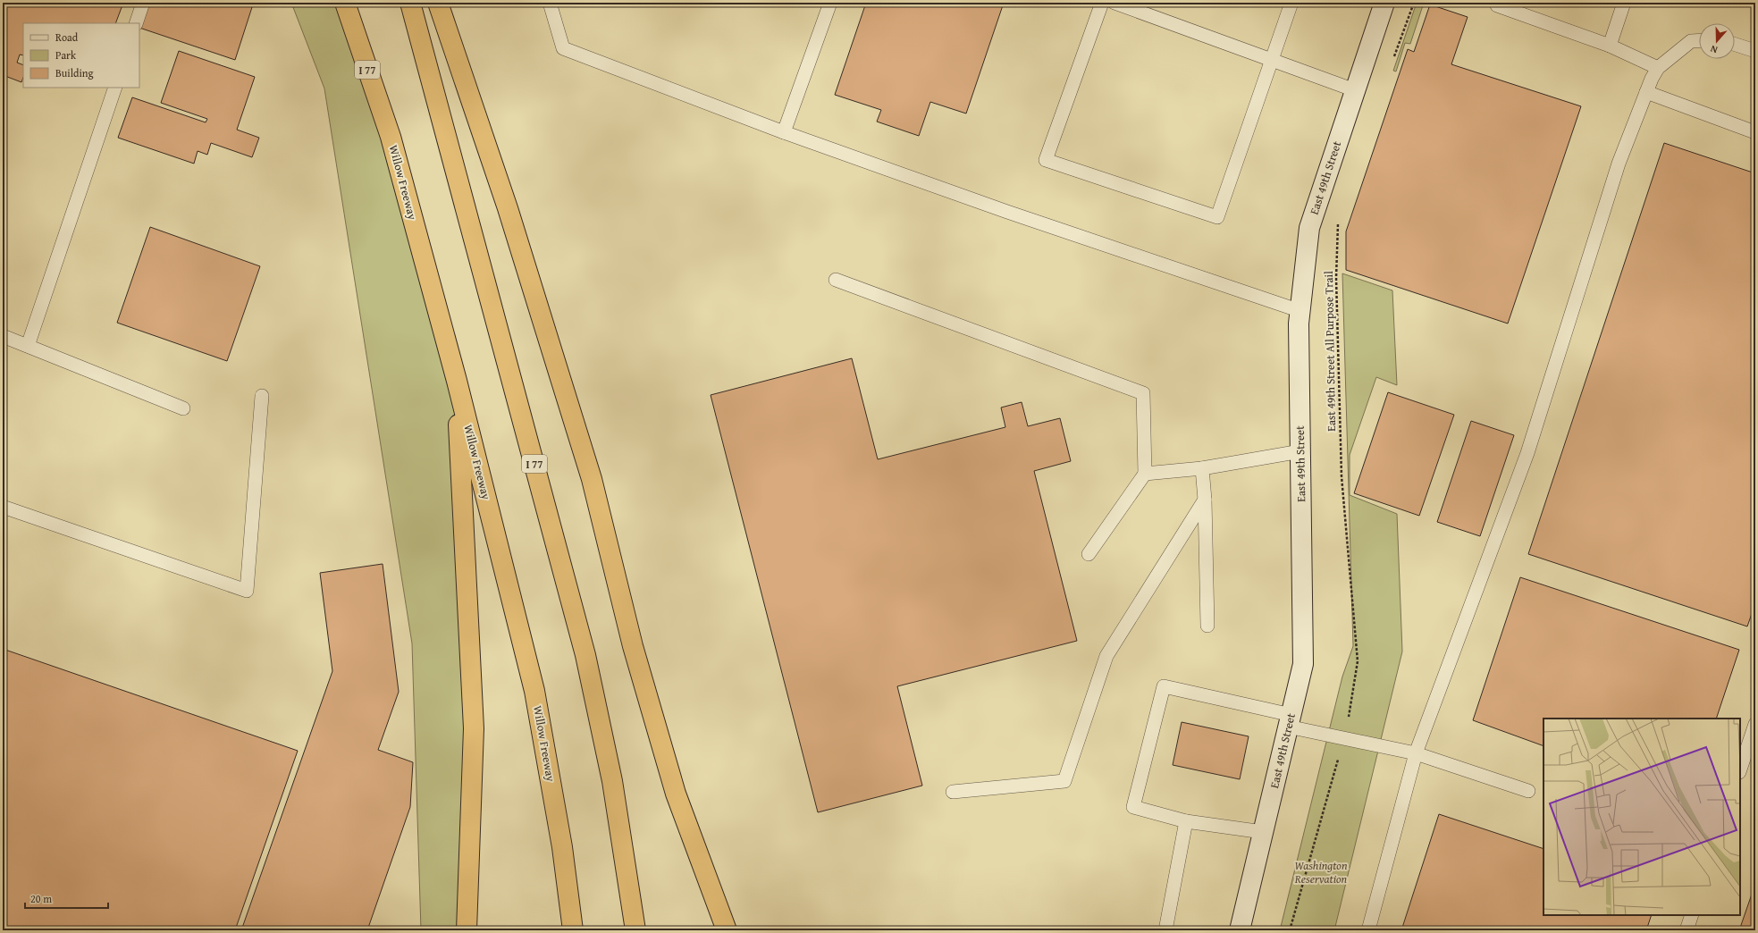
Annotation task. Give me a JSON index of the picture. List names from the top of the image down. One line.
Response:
{"streets":{"highway":["I 77","Willow Freeway"],"street":["East 49th Street"],"path":["East 49th Street All Purpose Trail"]},"parks":["Washington Reservation"],"legend":["Road","Park","Building"],"scale_bar":"20 m","north":"bottom"}
